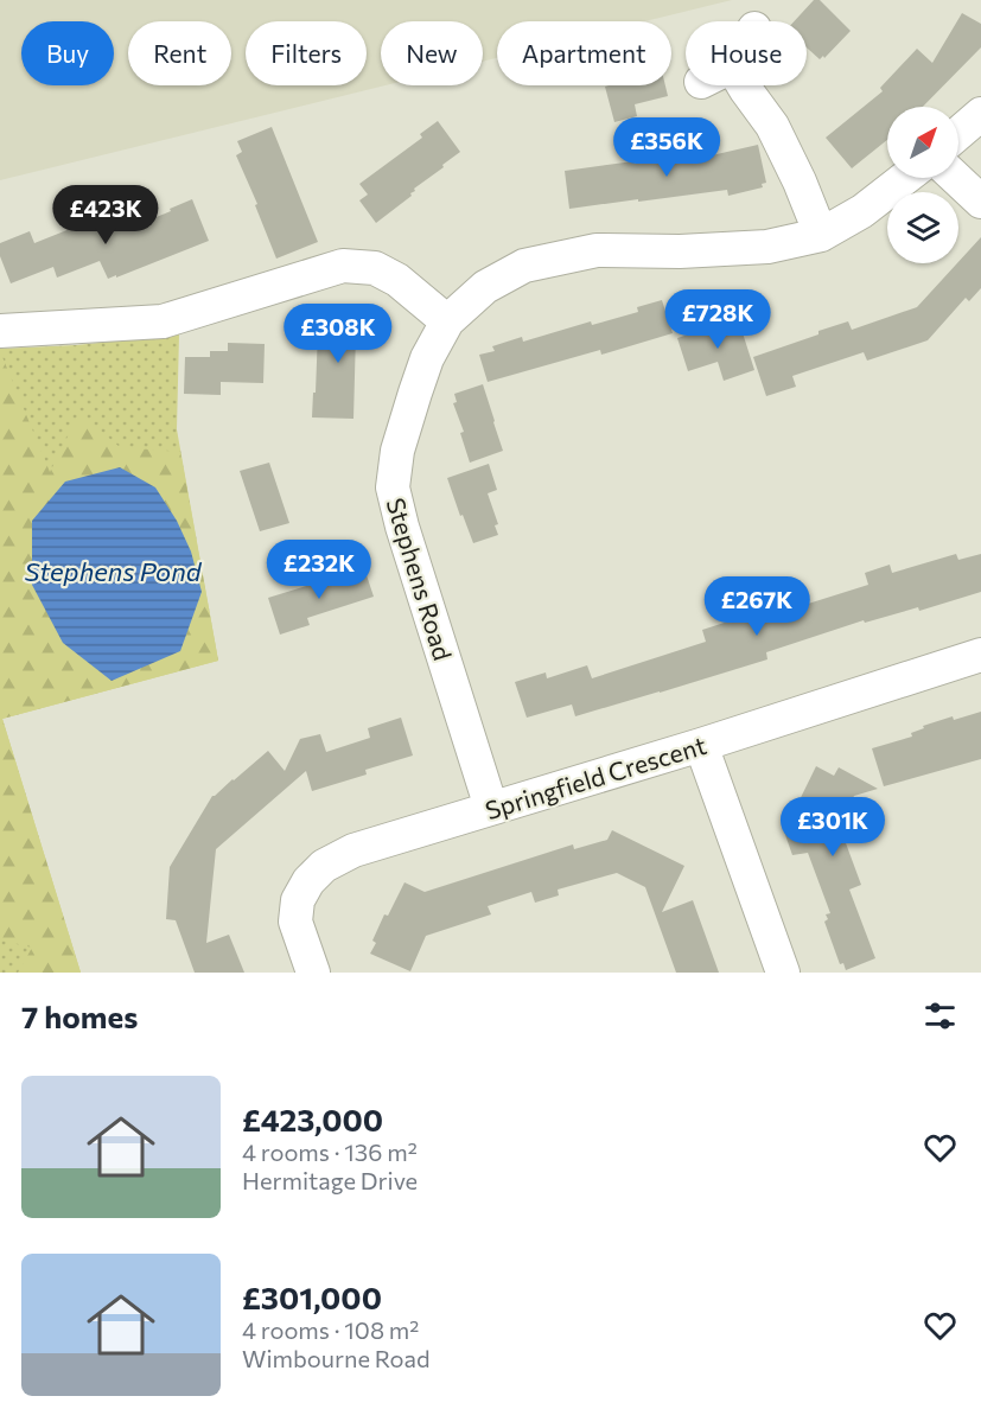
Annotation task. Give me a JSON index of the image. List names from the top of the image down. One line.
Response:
{"streets":{"street":["Stephens Road","Springfield Crescent"]},"crossings":[["Stephens Road","Springfield Crescent"]],"water":["Stephens Pond"],"north":"top right","page":{"chip":["Buy","Rent","Filters","New","Apartment","House"],"price":["£356K","£423K","£728K","£308K","£232K","£267K","£301K"],"heading":"7 homes","list":[{"name":"£423,000","note":"4 rooms · 136 m² · Hermitage Drive"},{"name":"£301,000","note":"4 rooms · 108 m² · Wimbourne Road"}]}}
